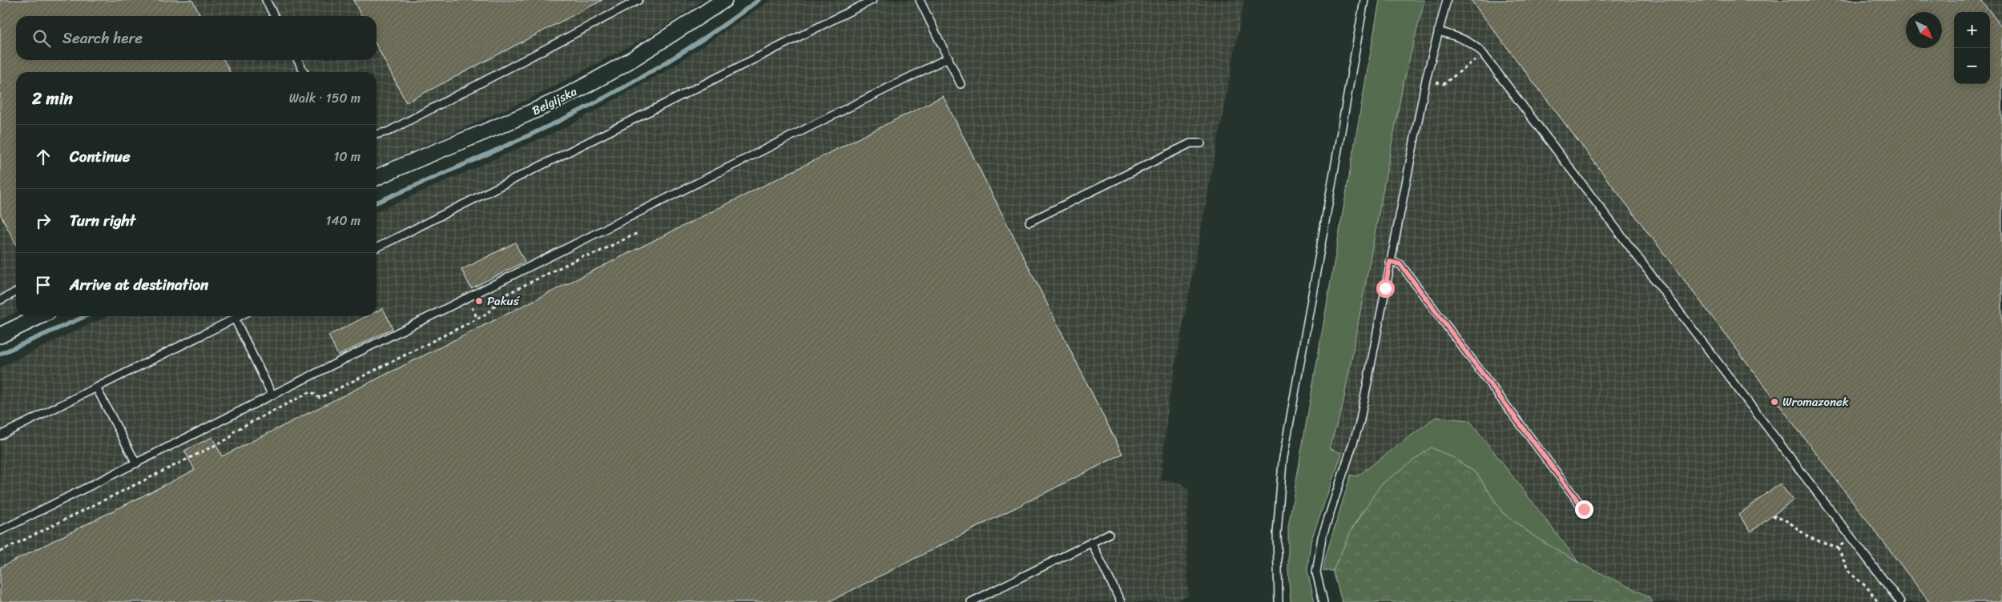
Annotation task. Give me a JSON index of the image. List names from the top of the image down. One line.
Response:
{"streets":{"street":["Belgijska"]},"places":["Pakuś","Wromazonek"],"north":"bottom right","page":{"map_buttons":["+","−"],"search":"Search here","heading":["2 min","Walk · 150 m"],"list":[["Continue","10 m"],["Turn right","140 m"],"Arrive at destination"]}}
